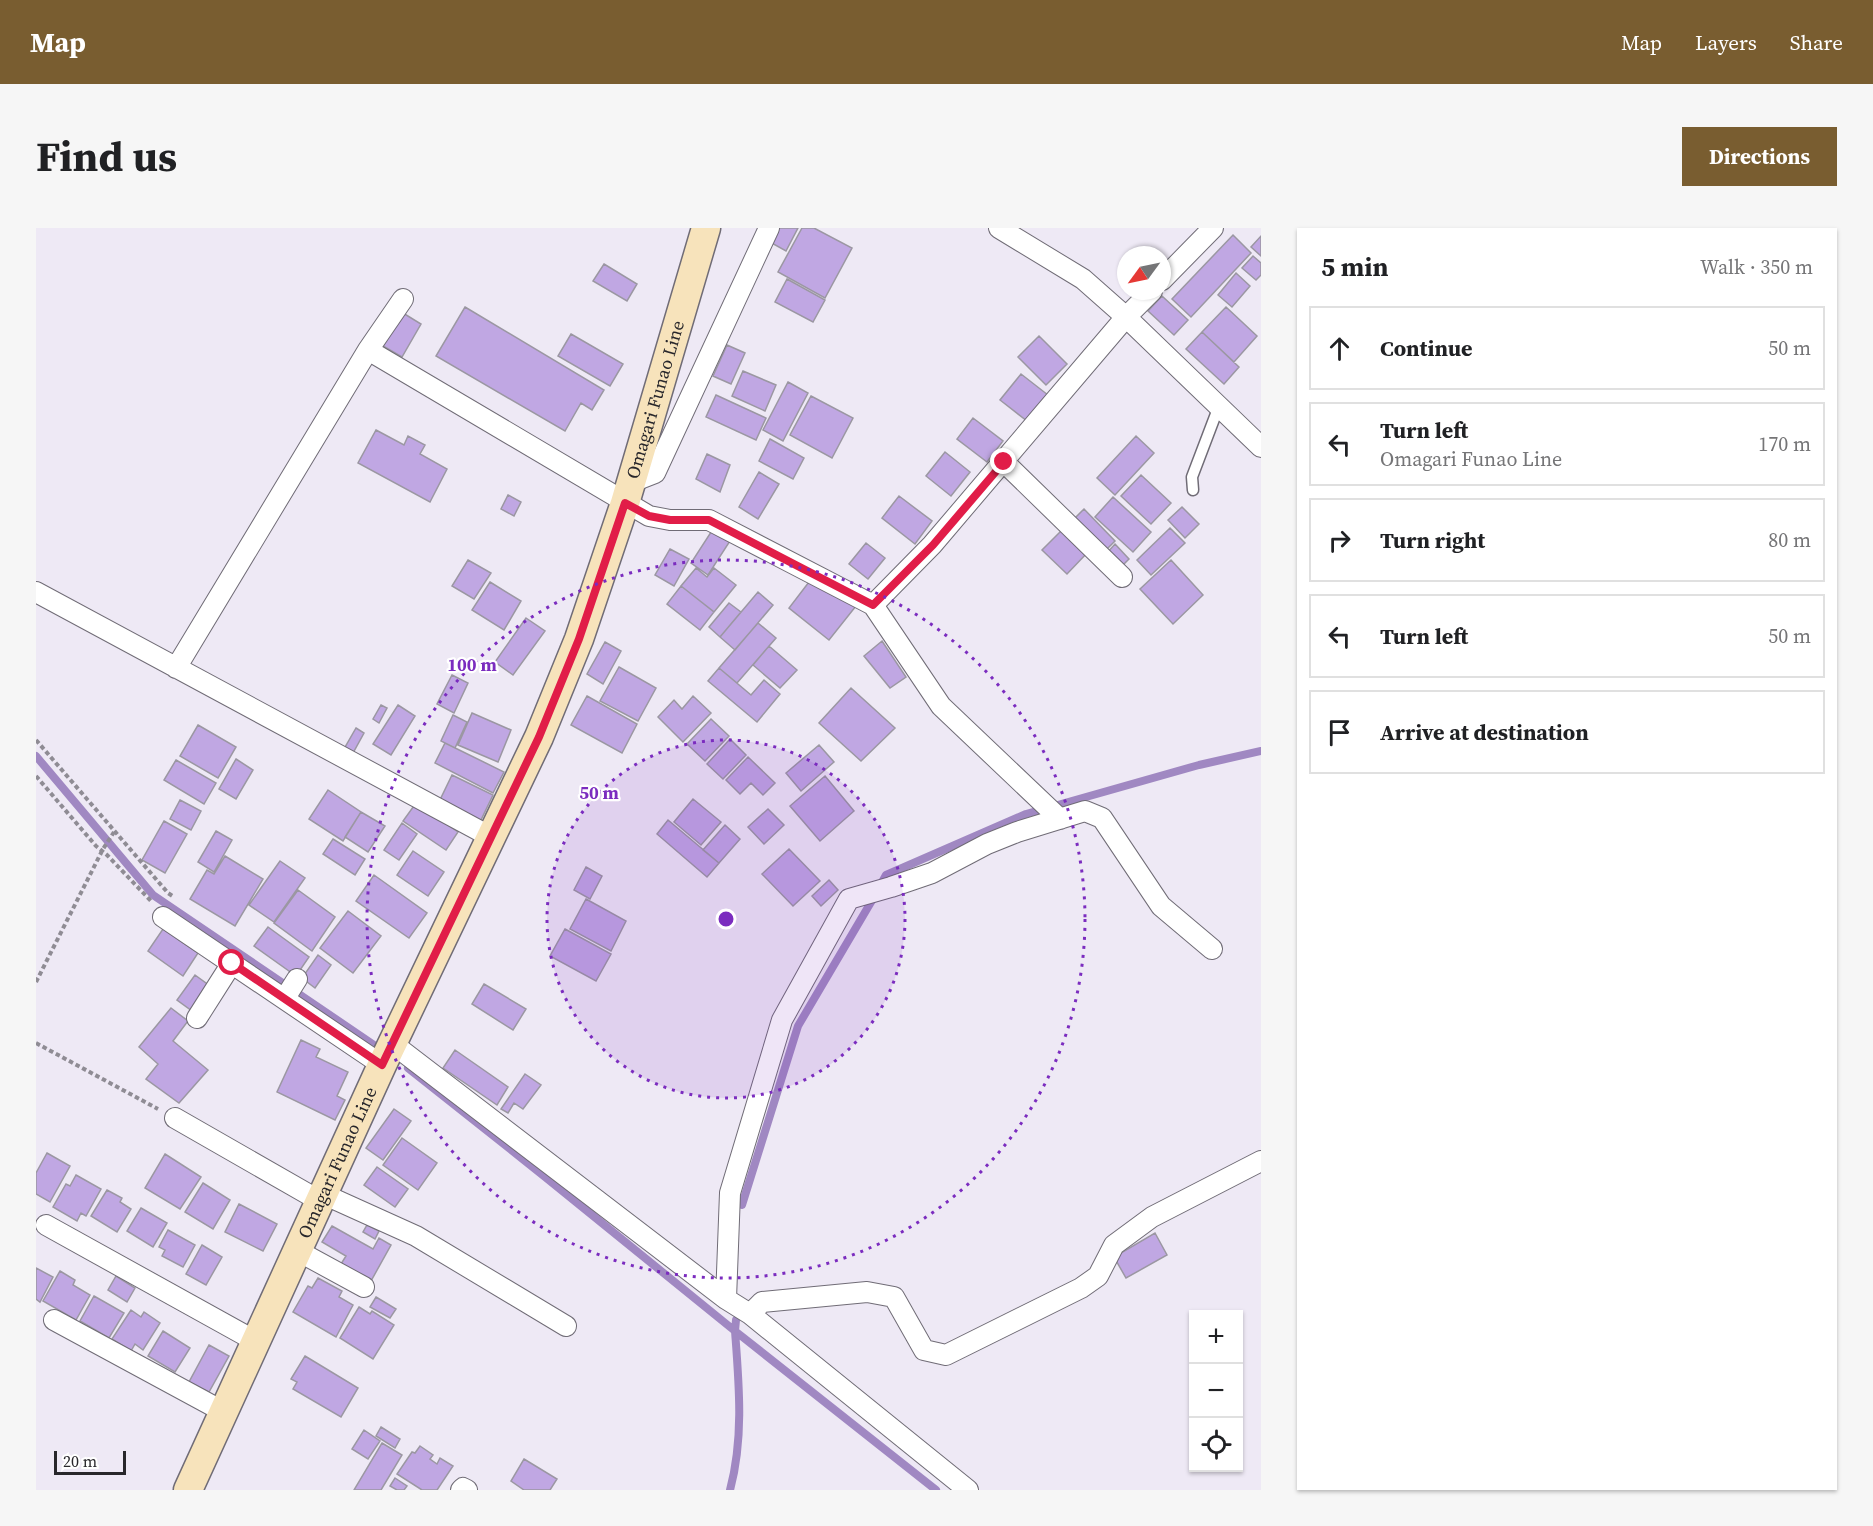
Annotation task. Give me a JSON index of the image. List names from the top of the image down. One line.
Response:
{"streets":{"main road":["Omagari Funao Line"]},"scale_bar":"20 m","north":"bottom left","page":{"header":"Map","nav":["Map","Layers","Share"],"title":"Find us","buttons":"Directions","heading":["5 min","Walk · 350 m"],"list":[["Continue","50 m"],["Turn left","Omagari Funao Line","170 m"],["Turn right","80 m"],["Turn left","50 m"],"Arrive at destination"],"map_buttons":["+","−"],"scale":"20 m"},"rings":["100 m","50 m"]}
